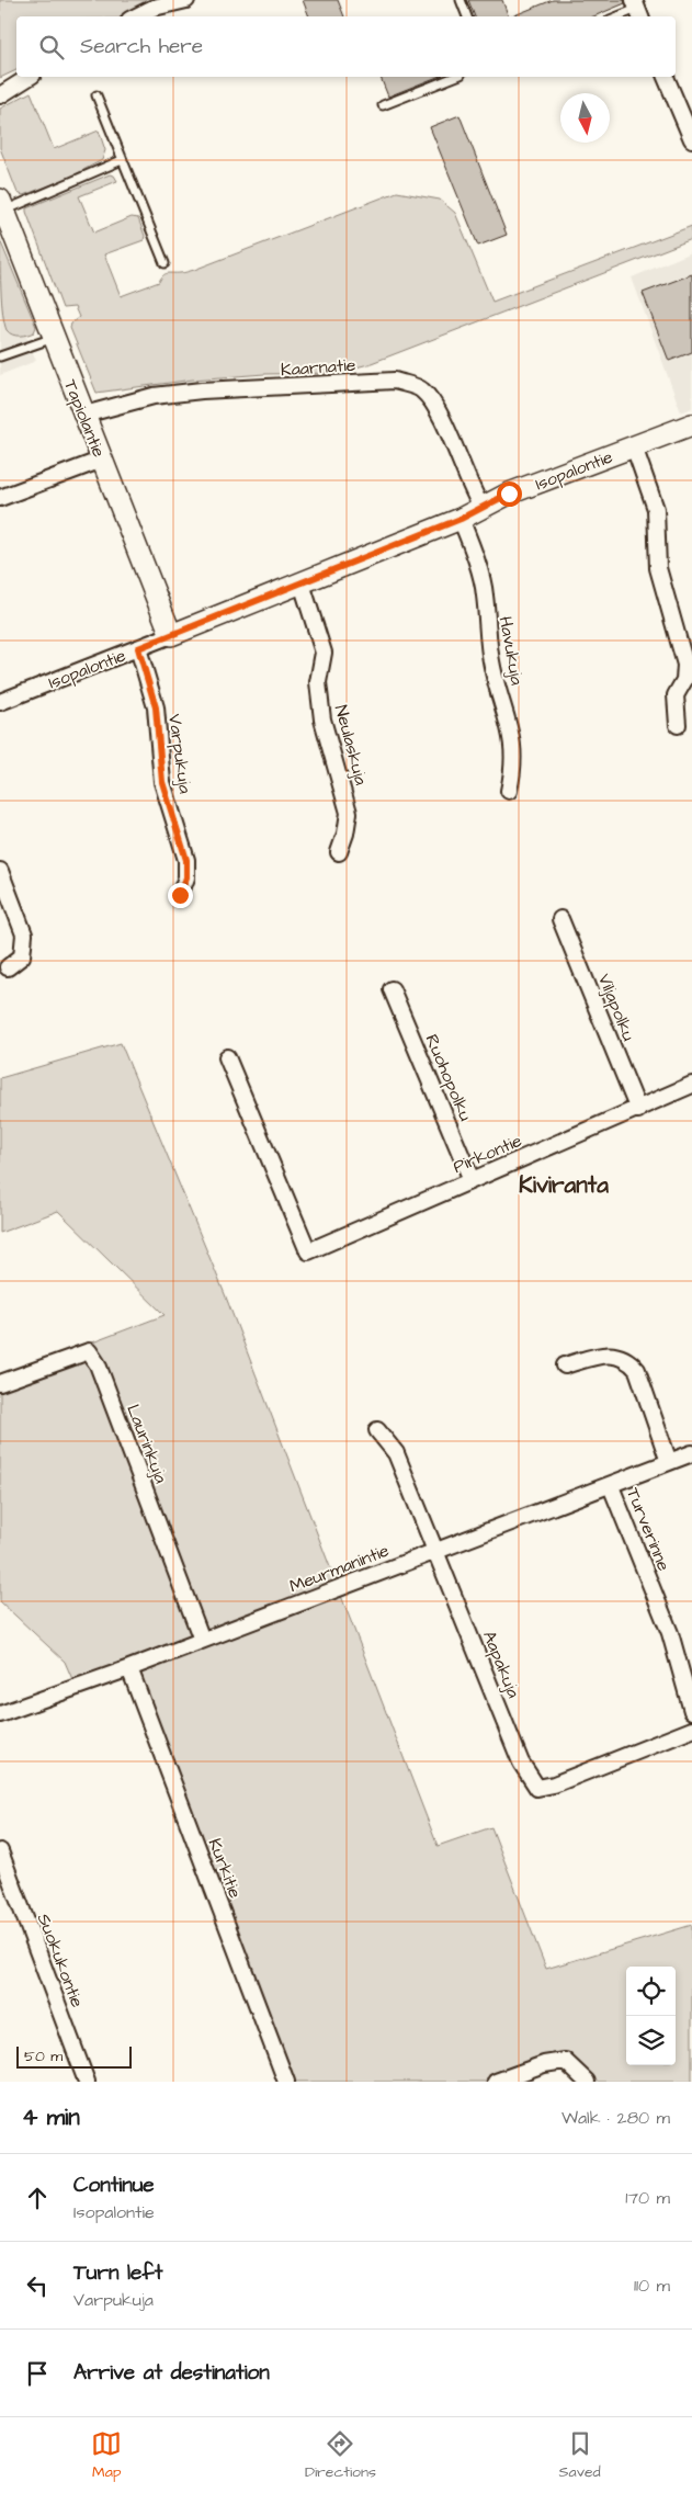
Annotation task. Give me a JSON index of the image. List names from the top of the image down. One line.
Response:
{"streets":{"street":["Kaarnatie","Tapiolantie","Isopalontie","Havukuja","Neulaskuja","Varpukuja","Viljapolku","Ruohopolku","Pirkontie","Laurinkuja","Turverinne","Meurmanintie","Aapakuja","Kurkitie","Suokukontie"]},"crossings":[["Kaarnatie","Tapiolantie"],["Kaarnatie","Isopalontie"],["Tapiolantie","Isopalontie"],["Isopalontie","Havukuja"],["Isopalontie","Neulaskuja"],["Isopalontie","Varpukuja"],["Viljapolku","Pirkontie"],["Ruohopolku","Pirkontie"],["Laurinkuja","Meurmanintie"],["Turverinne","Meurmanintie"],["Meurmanintie","Aapakuja"],["Meurmanintie","Kurkitie"]],"districts":["Kiviranta"],"scale_bar":"50 m","north":"bottom","page":{"search":"Search here","scale":"50 m","heading":["4 min","Walk · 280 m"],"list":[["Continue","Isopalontie","170 m"],["Turn left","Varpukuja","110 m"],"Arrive at destination"],"nav":["Map","Directions","Saved"]}}
